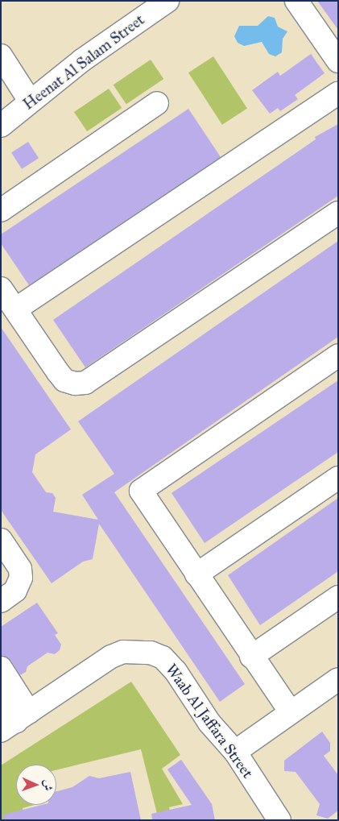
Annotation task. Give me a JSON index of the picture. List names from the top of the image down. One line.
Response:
{"streets":{"street":["Heenat Al Salam Street","Waab Al Jaffara Street"]},"north":"right"}
